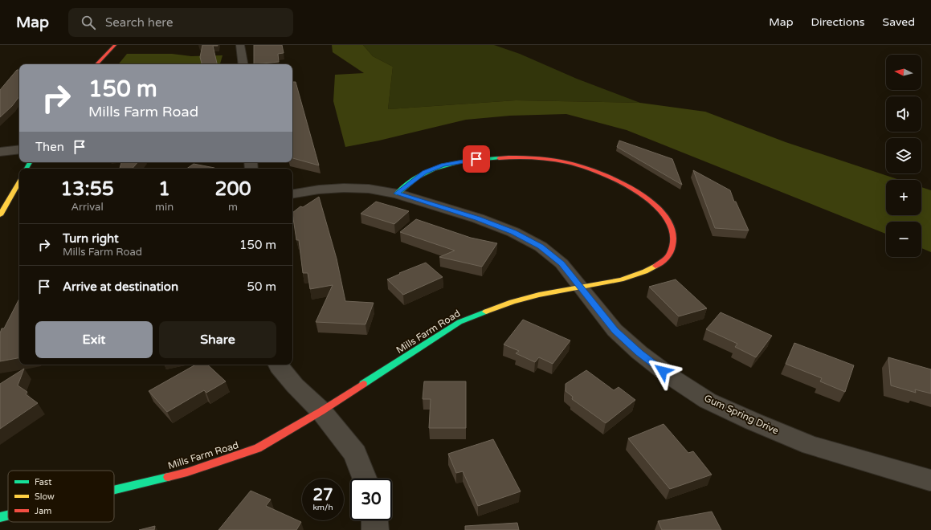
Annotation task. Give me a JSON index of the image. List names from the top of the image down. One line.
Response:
{"streets":{"street":["Mills Farm Road","Gum Spring Drive"]},"crossings":[["Mills Farm Road","Gum Spring Drive"]],"legend":["Fast","Slow","Jam"],"north":"left","page":{"header":"Map","search":"Search here","nav":["Map","Directions","Saved"],"map_buttons":["+","−"],"turn":["150 m","Mills Farm Road"],"then":"Then","eta":["13:55","Arrival","1","min","200","m"],"list":[{"name":"Turn right","note":"Mills Farm Road","value":"150 m"},{"name":"Arrive at destination","value":"50 m"}],"buttons":["Exit","Share"],"speed":"27 km/h","limit":"30"}}
